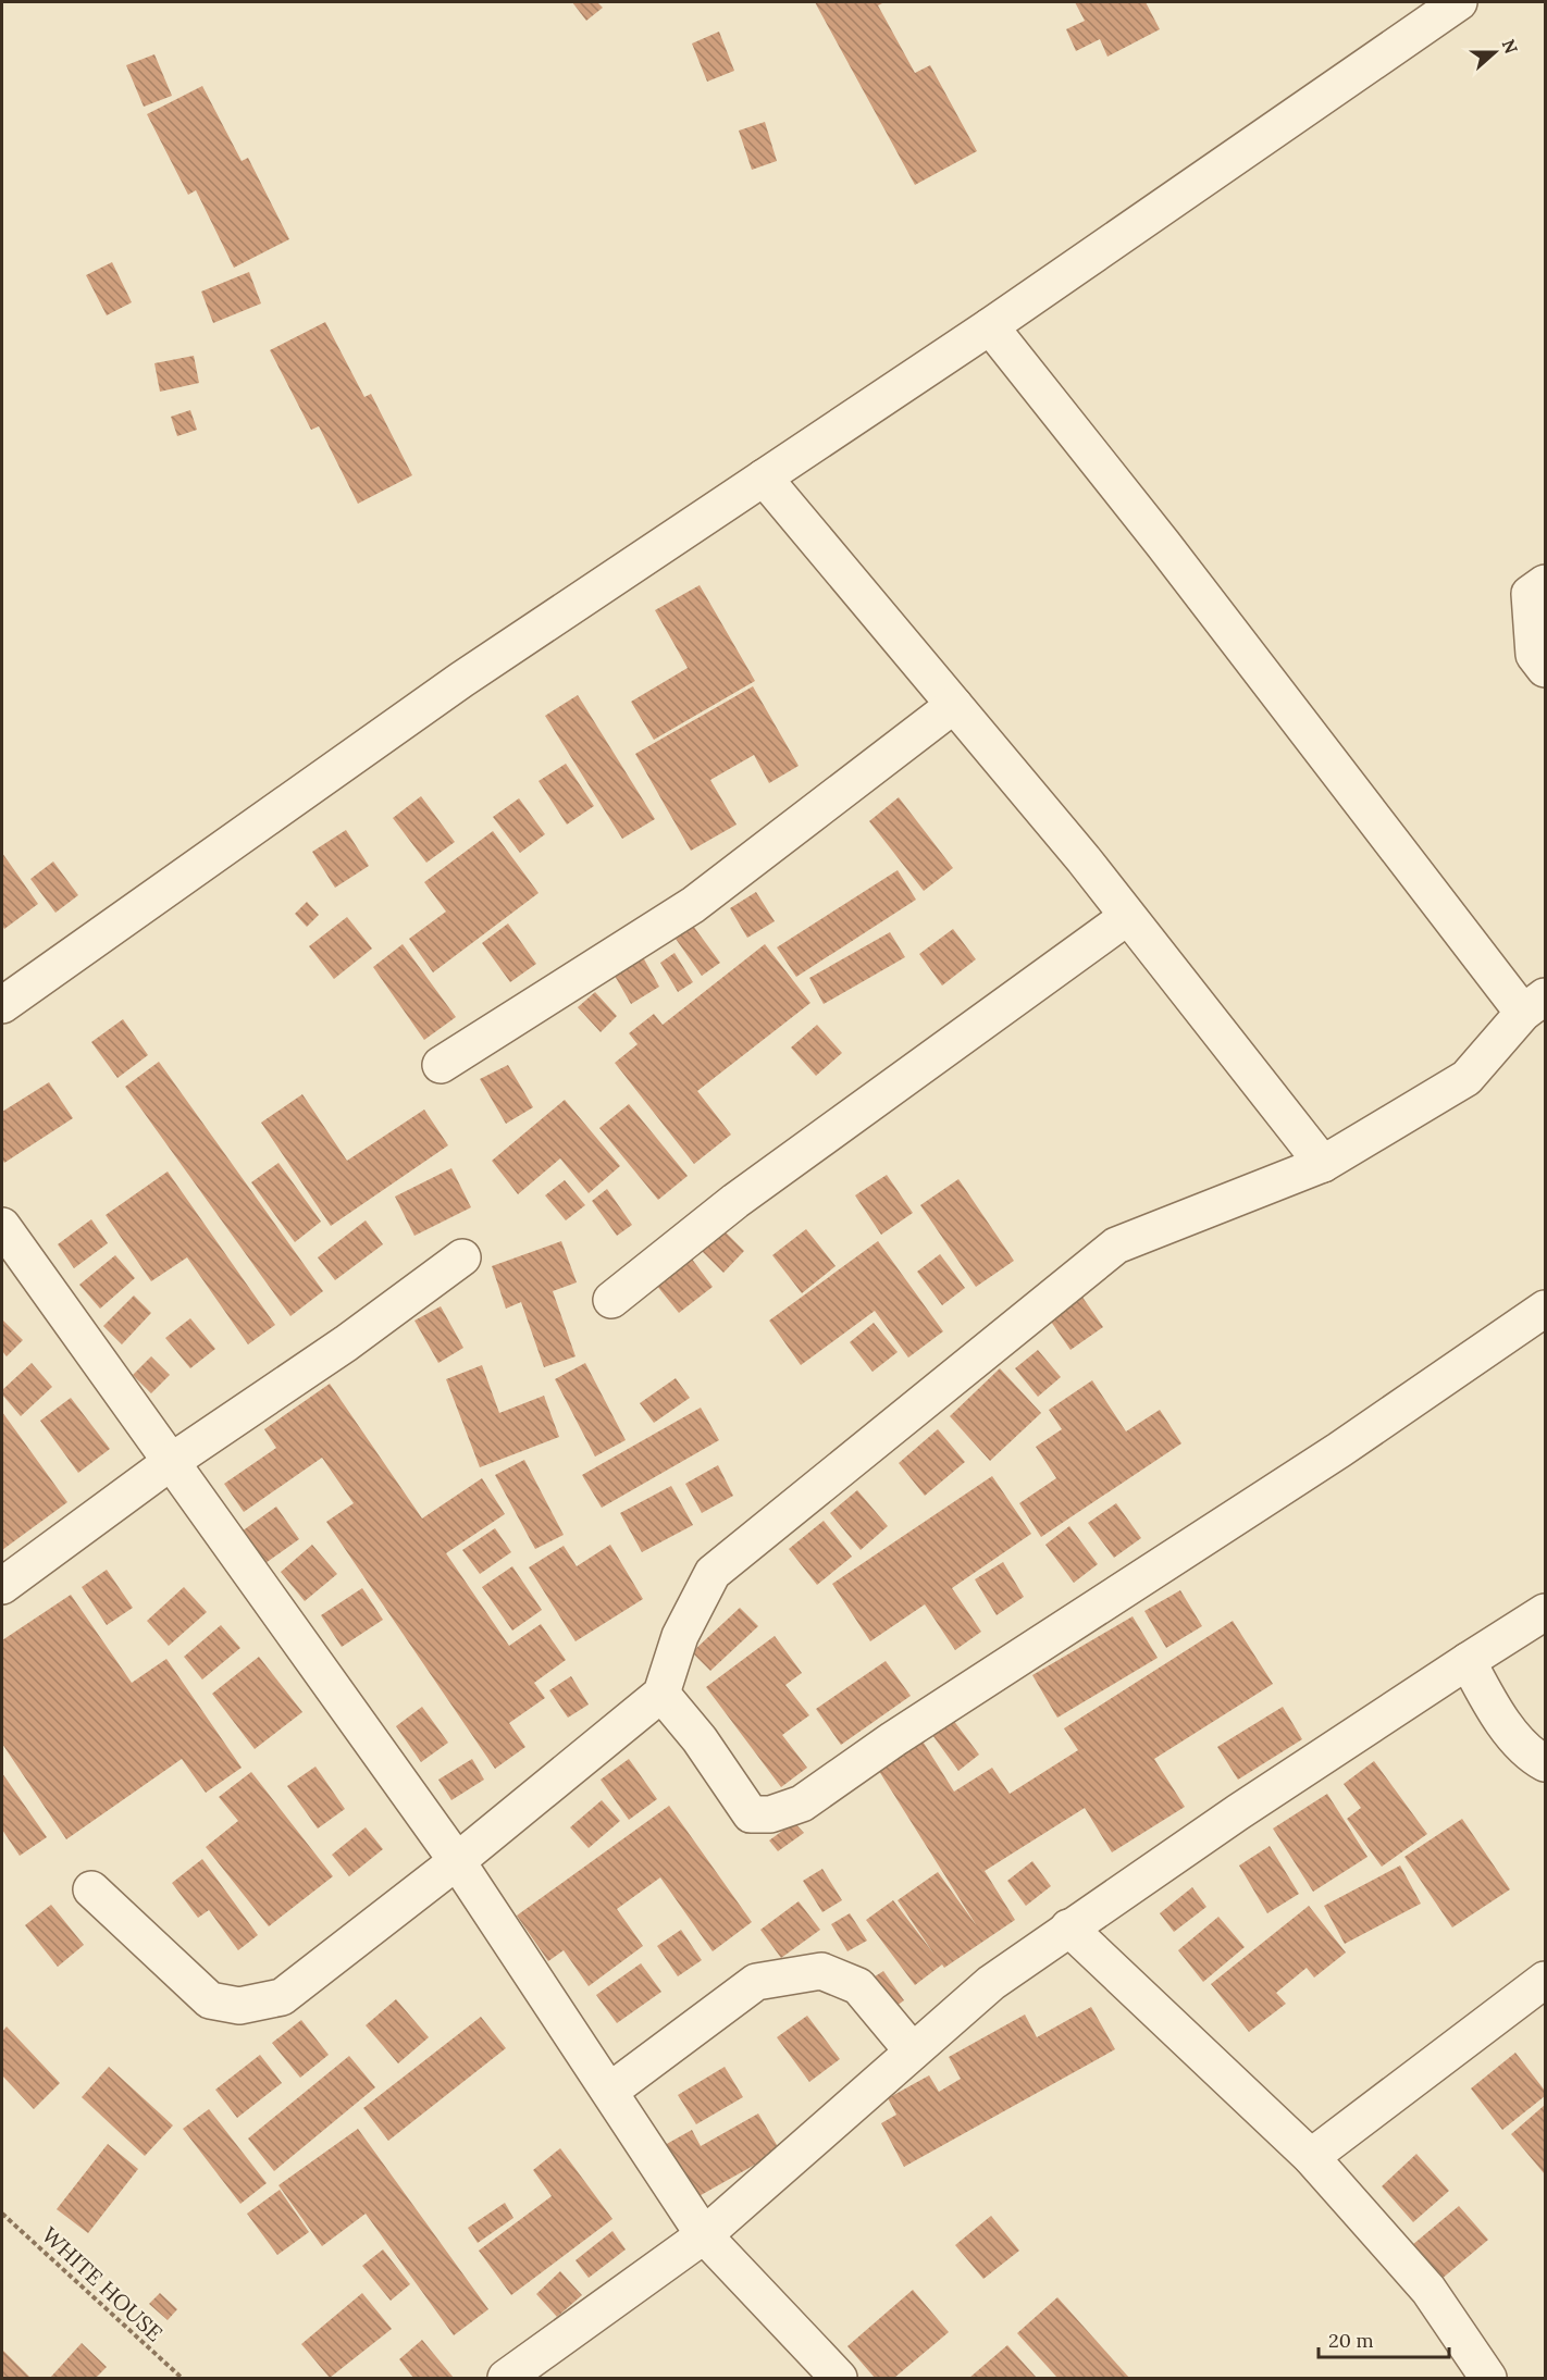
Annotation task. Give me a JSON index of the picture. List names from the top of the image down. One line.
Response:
{"streets":{"path":["WHITE HOUSE"]},"scale_bar":"20 m","north":"right"}
